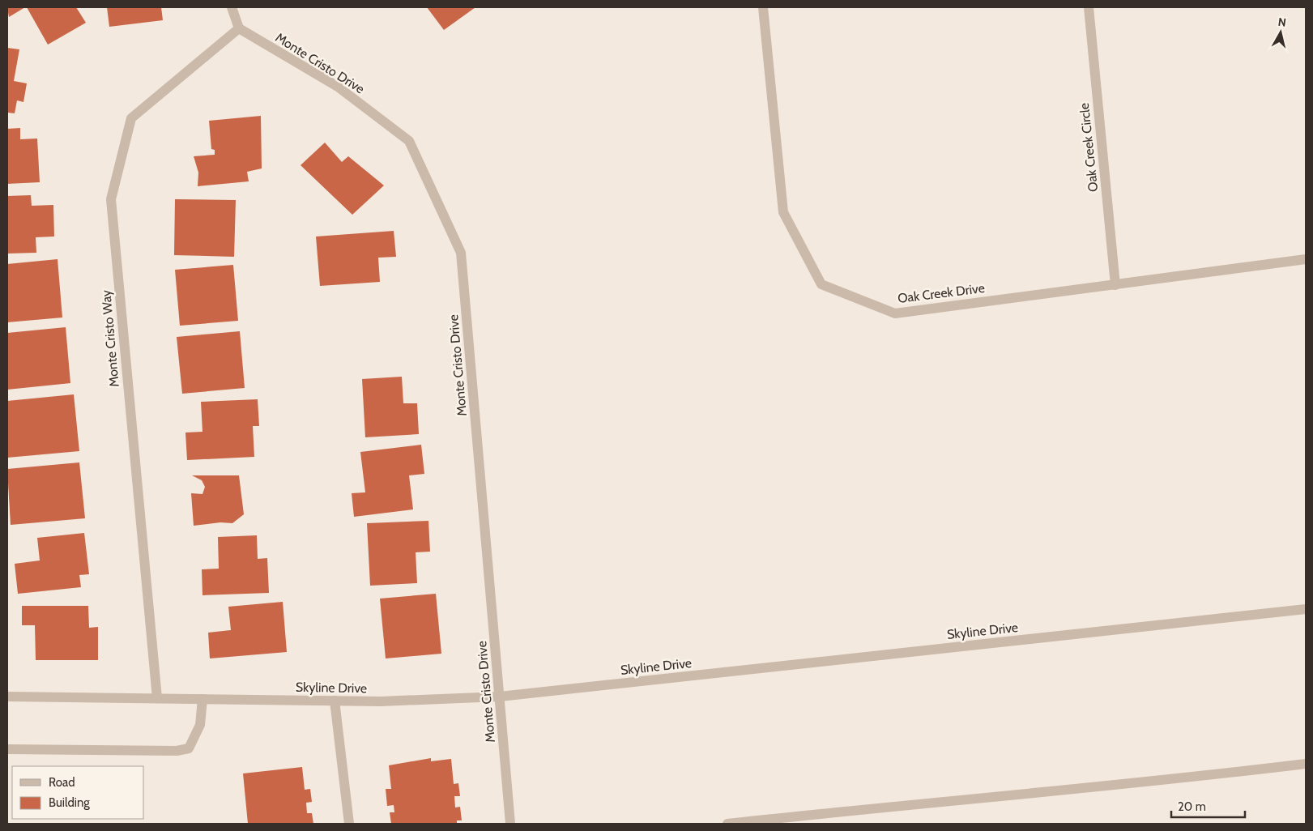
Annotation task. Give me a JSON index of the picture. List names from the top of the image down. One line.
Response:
{"streets":{"street":["Monte Cristo Drive","Oak Creek Circle","Oak Creek Drive","Monte Cristo Way","Skyline Drive"]},"crossings":[["Monte Cristo Drive","Monte Cristo Way"],["Monte Cristo Drive","Skyline Drive"],["Oak Creek Circle","Oak Creek Drive"],["Monte Cristo Way","Skyline Drive"]],"legend":["Road","Building"],"scale_bar":"20 m","north":"top"}
